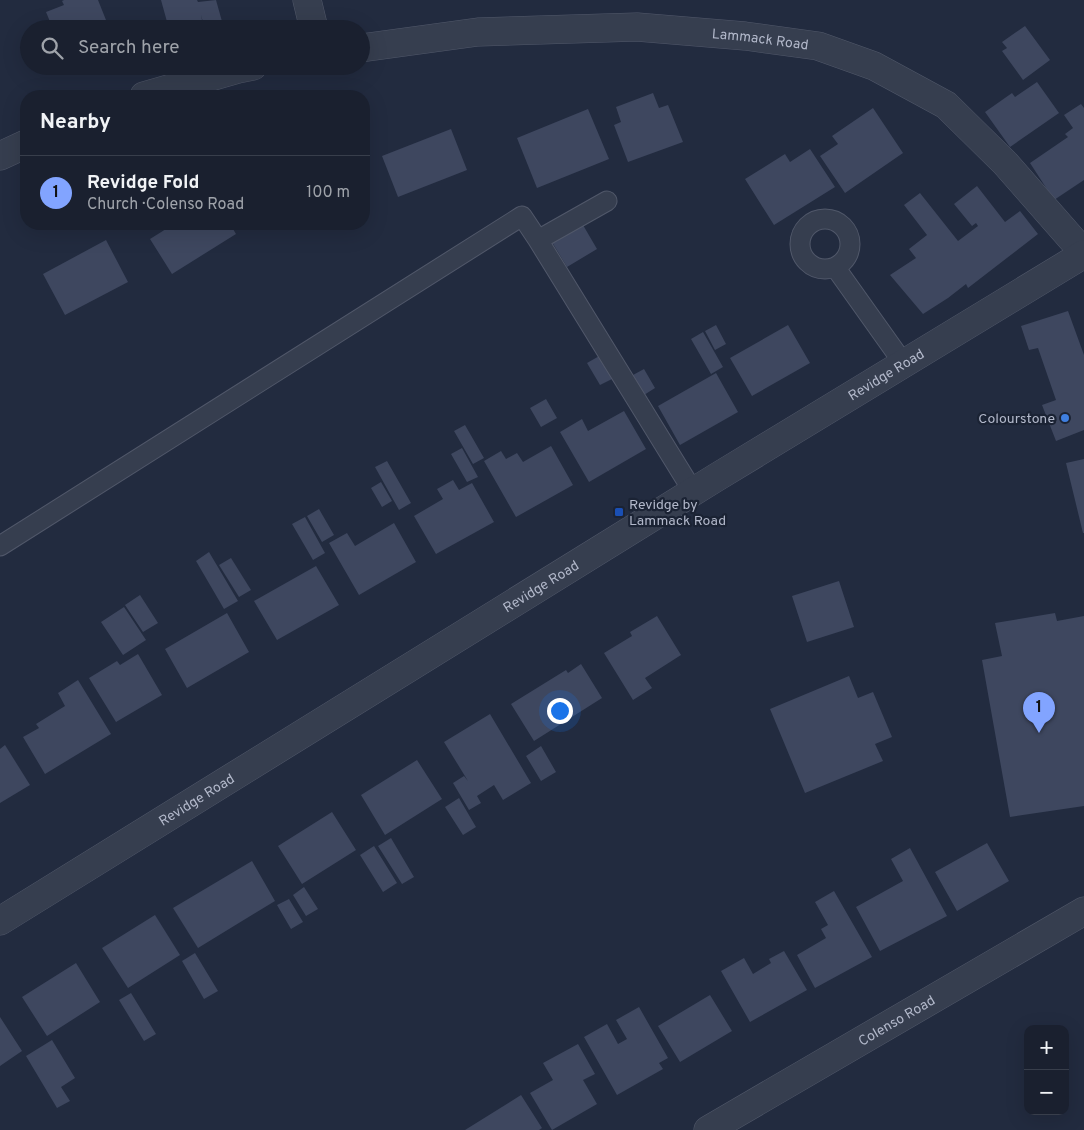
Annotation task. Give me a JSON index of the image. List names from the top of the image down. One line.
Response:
{"streets":{"street":["Lammack Road","Revidge Road","Colenso Road"]},"crossings":[["Lammack Road","Revidge Road"]],"places":{"other":["Colourstone"],"transit":["Revidge by Lammack Road"]},"page":{"search":"Search here","heading":"Nearby","list":[{"mark":"1","name":"Revidge Fold","note":"Church · Colenso Road","value":"100 m"}],"pins":"1","map_buttons":["+","−"]}}
